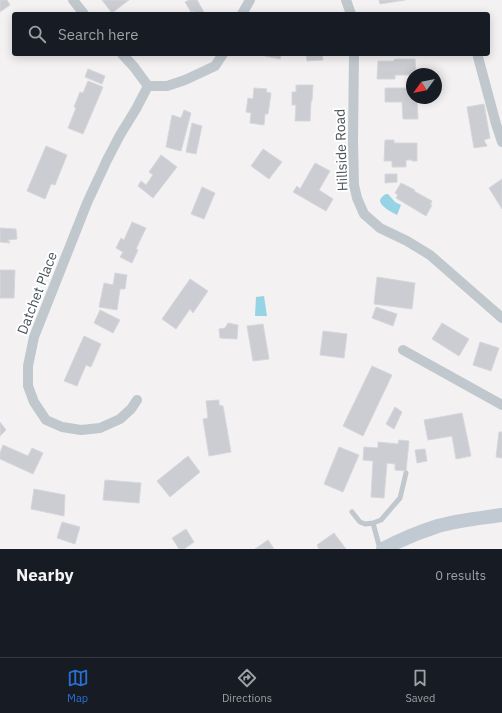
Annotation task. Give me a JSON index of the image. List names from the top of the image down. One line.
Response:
{"streets":{"street":["Hillside Road","Datchet Place"]},"north":"bottom left","page":{"search":"Search here","heading":["Nearby","0 results"],"nav":["Map","Directions","Saved"]}}
